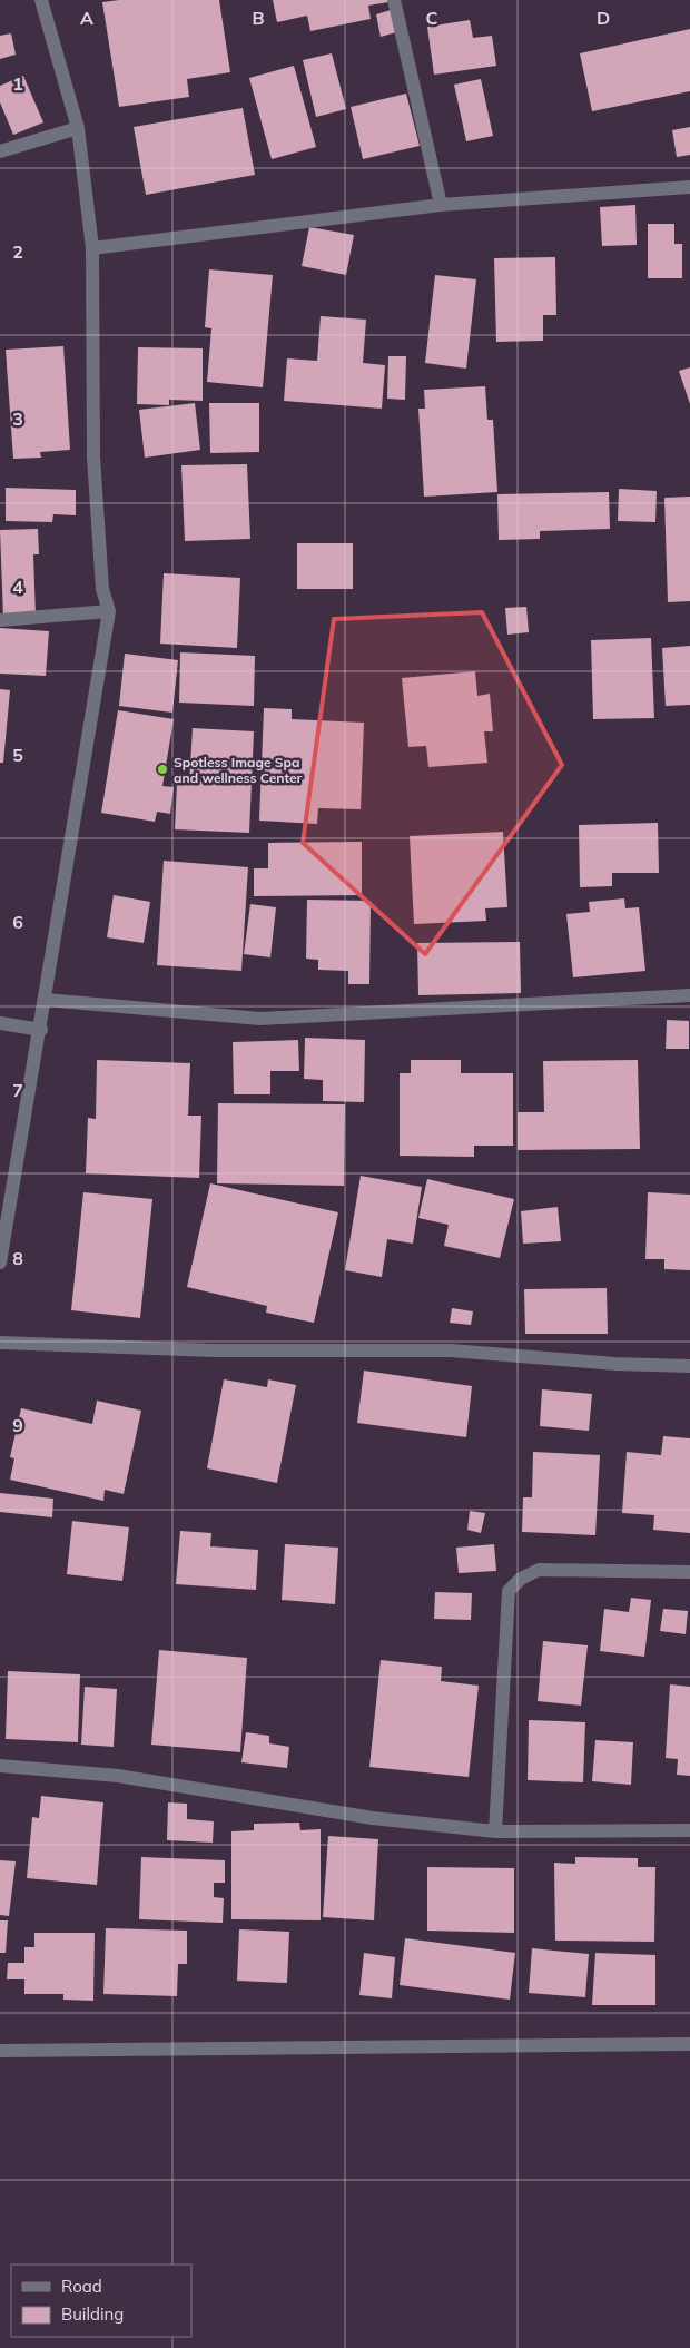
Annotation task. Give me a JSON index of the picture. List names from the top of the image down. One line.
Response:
{"places":["Spotless Image Spa and wellness Center"],"legend":["Road","Building"],"grid":{"columns":["A","B","C","D"],"rows":["1","2","3","4","5","6","7","8","9"]}}
